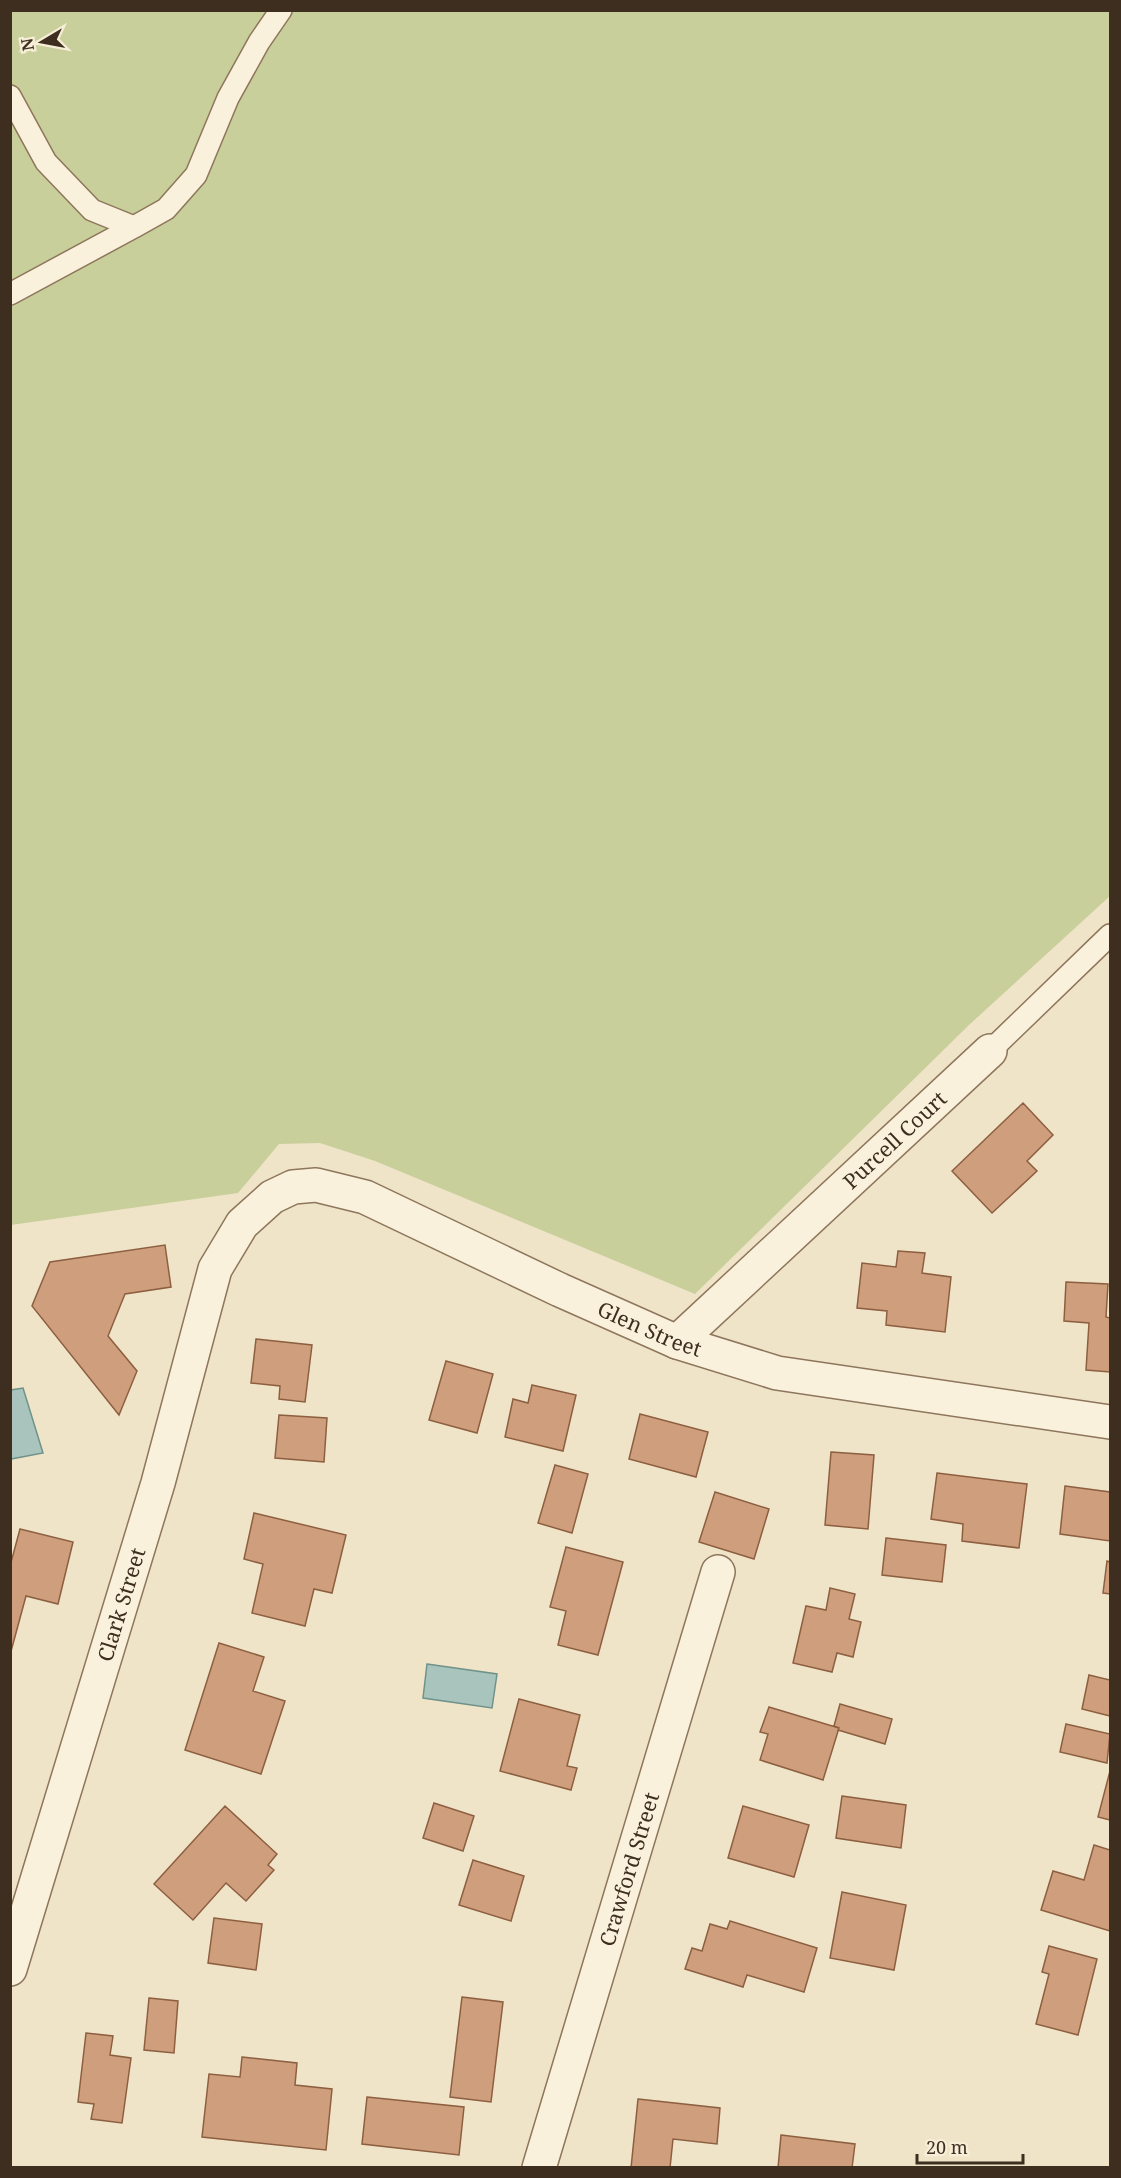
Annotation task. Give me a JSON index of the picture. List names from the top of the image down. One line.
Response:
{"streets":{"street":["Purcell Court","Glen Street","Clark Street","Crawford Street"]},"crossings":[["Purcell Court","Glen Street"],["Glen Street","Clark Street"]],"scale_bar":"20 m","north":"left"}
